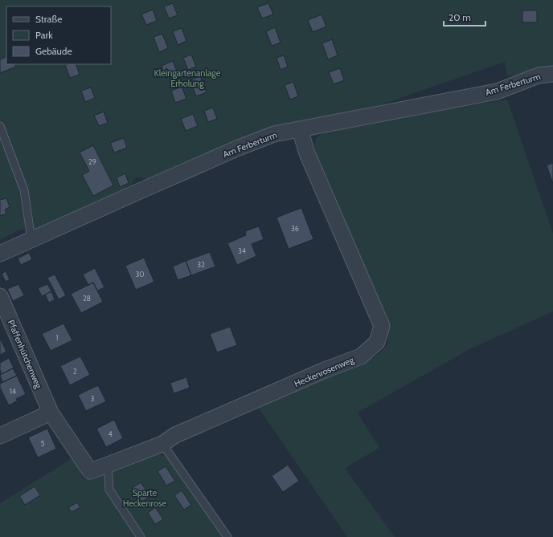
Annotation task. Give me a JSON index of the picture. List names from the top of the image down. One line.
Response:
{"streets":{"street":["Am Ferberturm","Pfaffenhütchenweg","Heckenrosenweg"]},"crossings":[["Am Ferberturm","Heckenrosenweg"],["Pfaffenhütchenweg","Heckenrosenweg"]],"parks":["Kleingartenanlage Erholung","Sparte Heckenrose"],"house_numbers":["29","36","34","32","30","28","1","2","14","3","4","5"],"legend":["Straße","Park","Gebäude"],"scale_bar":"20 m"}
